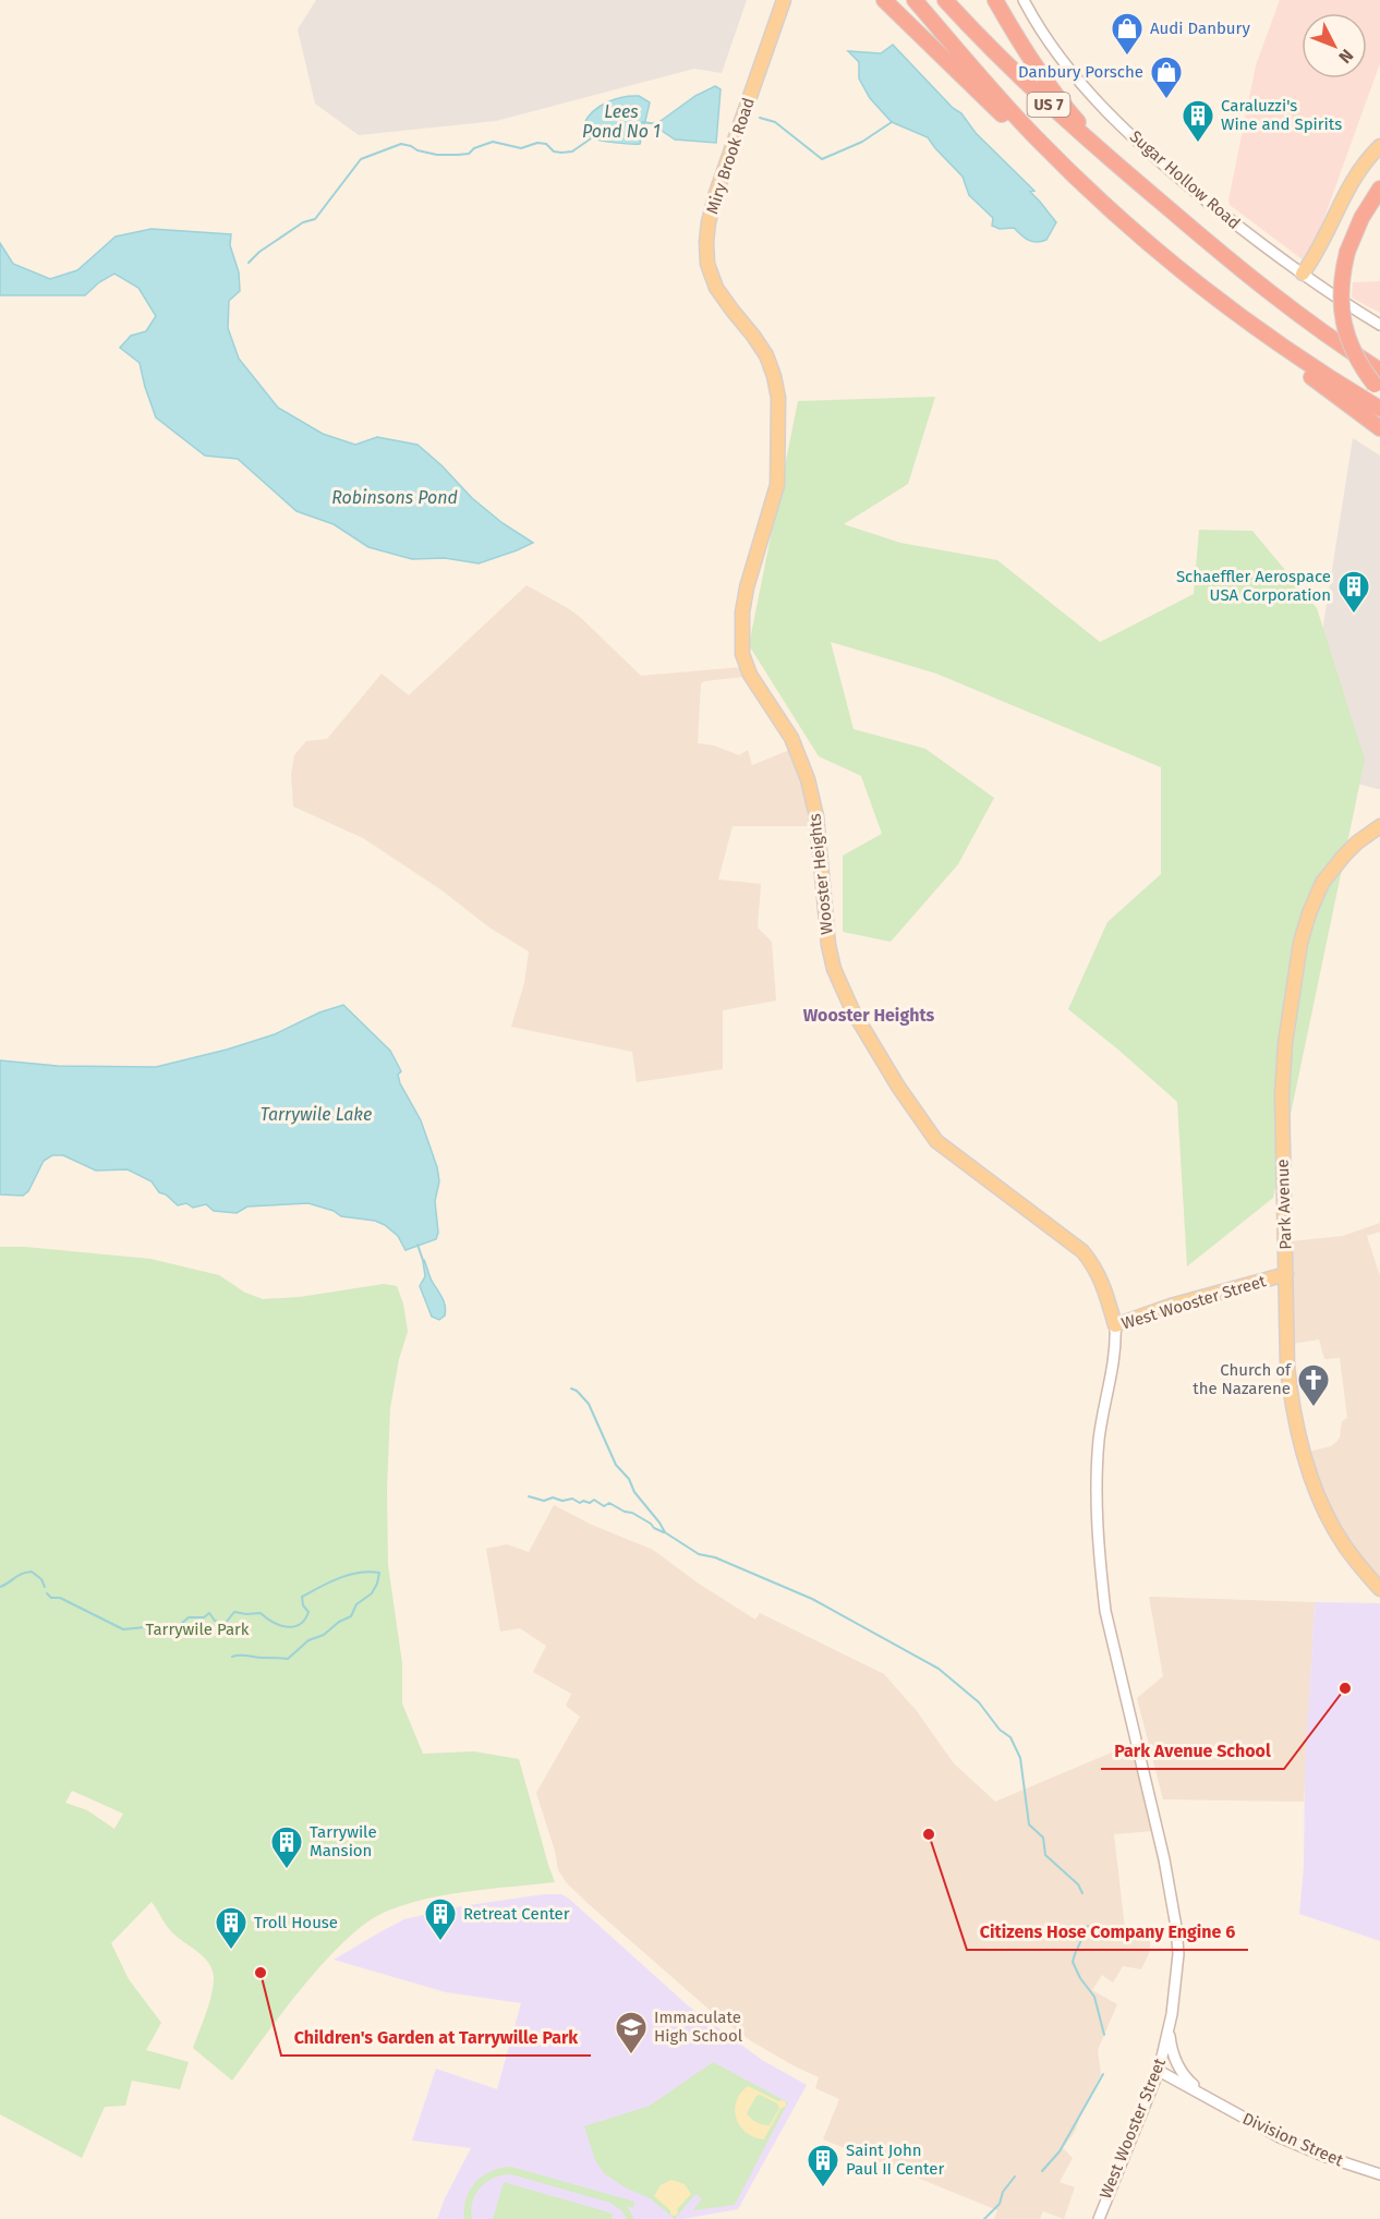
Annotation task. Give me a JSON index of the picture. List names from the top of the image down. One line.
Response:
{"streets":{"highway":["US 7"],"main road":["Miry Brook Road","Wooster Heights","Park Avenue","West Wooster Street"],"street":["Sugar Hollow Road","Division Street"]},"crossings":[["Miry Brook Road","Wooster Heights"],["Wooster Heights","West Wooster Street"],["Park Avenue","West Wooster Street"],["West Wooster Street","Division Street"]],"districts":["Wooster Heights"],"water":["Lees Pond No 1","Robinsons Pond","Tarrywile Lake"],"parks":["Tarrywile Park"],"places":{"shop":["Audi Danbury","Danbury Porsche"],"building":["Caraluzzi's Wine and Spirits","Schaeffler Aerospace USA Corporation","Tarrywile Mansion","Retreat Center","Troll House","Saint John Paul II Center"],"church":["Church of the Nazarene"],"other":["Park Avenue School","Citizens Hose Company Engine 6","Children's Garden at Tarrywille Park"],"school or university":["Immaculate High School"]},"north":"bottom right"}
